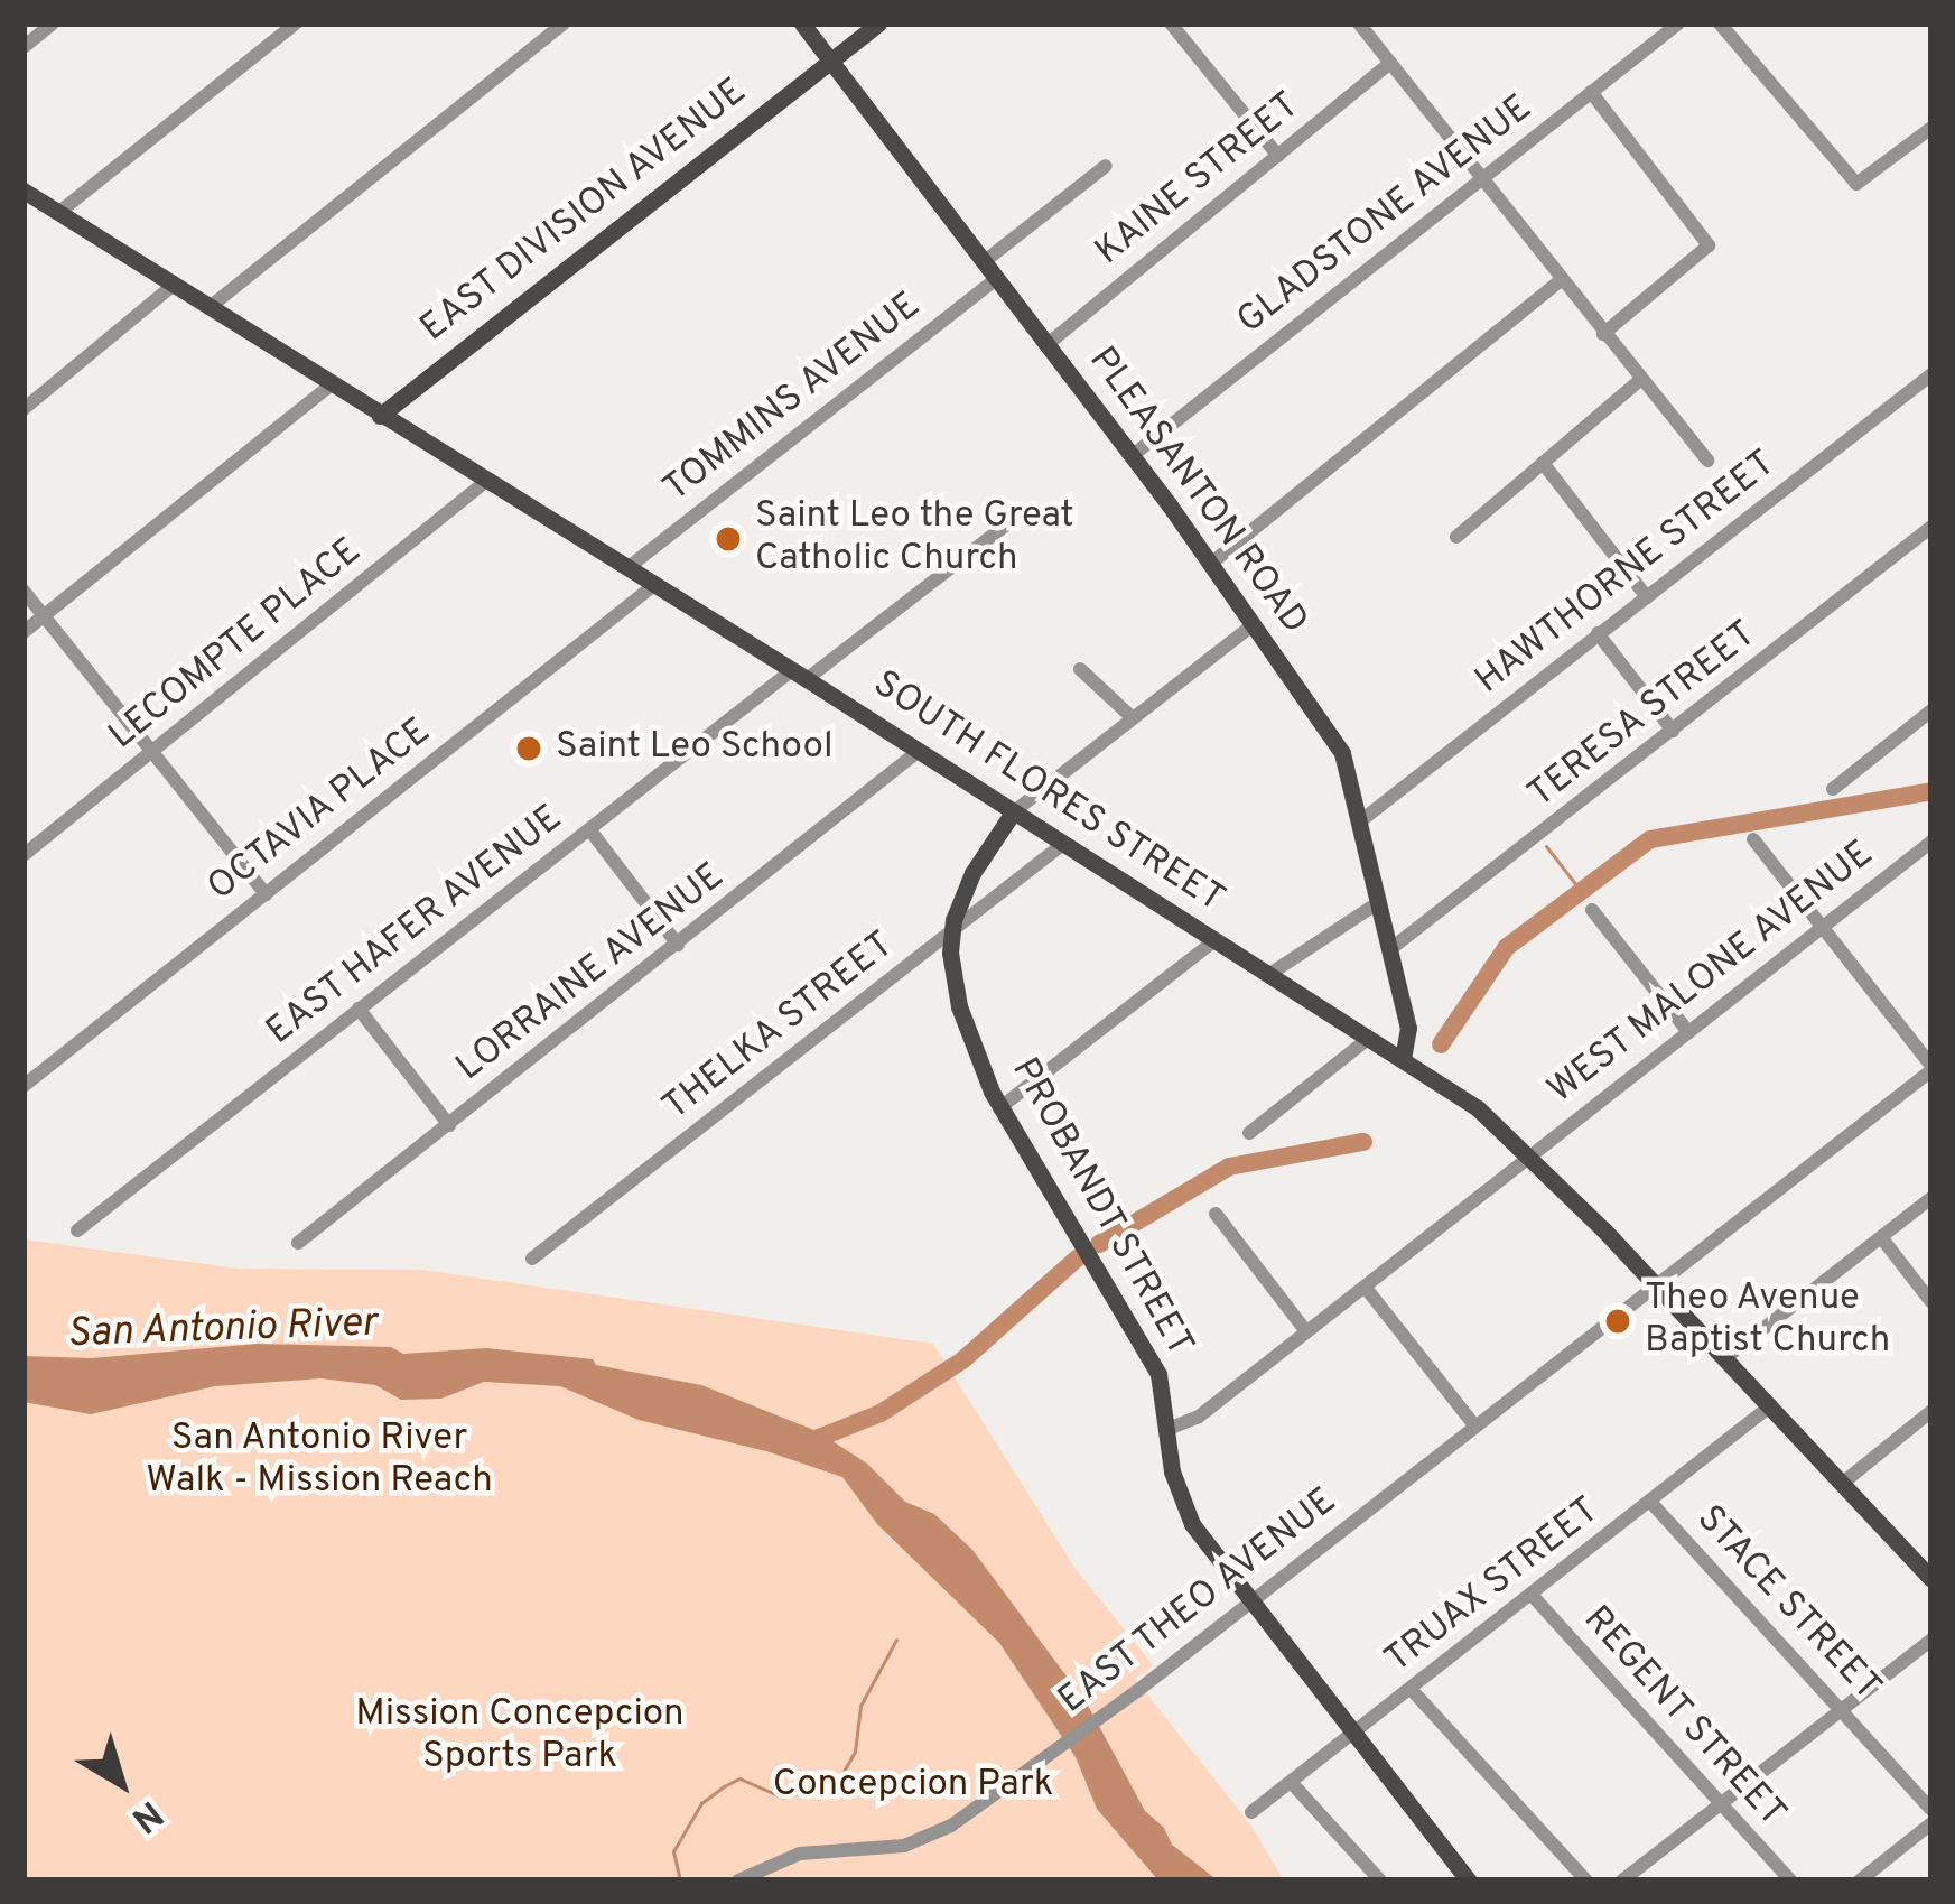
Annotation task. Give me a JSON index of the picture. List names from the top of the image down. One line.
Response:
{"streets":{"main road":["EAST DIVISION AVENUE","PLEASANTON ROAD","SOUTH FLORES STREET","PROBANDT STREET"],"street":["KAINE STREET","GLADSTONE AVENUE","TOMMINS AVENUE","HAWTHORNE STREET","LECOMPTE PLACE","TERESA STREET","OCTAVIA PLACE","EAST HAFER AVENUE","LORRAINE AVENUE","WEST MALONE AVENUE","THELKA STREET","TRUAX STREET","EAST THEO AVENUE","STACE STREET","REGENT STREET"]},"crossings":[["KAINE STREET","PLEASANTON ROAD"],["EAST DIVISION AVENUE","PLEASANTON ROAD"],["EAST DIVISION AVENUE","SOUTH FLORES STREET"],["GLADSTONE AVENUE","PLEASANTON ROAD"],["TOMMINS AVENUE","PLEASANTON ROAD"],["TOMMINS AVENUE","SOUTH FLORES STREET"],["PLEASANTON ROAD","HAWTHORNE STREET"],["PLEASANTON ROAD","TERESA STREET"],["PLEASANTON ROAD","SOUTH FLORES STREET"],["LECOMPTE PLACE","SOUTH FLORES STREET"],["SOUTH FLORES STREET","OCTAVIA PLACE"],["SOUTH FLORES STREET","EAST HAFER AVENUE"],["SOUTH FLORES STREET","LORRAINE AVENUE"],["SOUTH FLORES STREET","WEST MALONE AVENUE"],["SOUTH FLORES STREET","THELKA STREET"],["SOUTH FLORES STREET","PROBANDT STREET"],["SOUTH FLORES STREET","TRUAX STREET"],["SOUTH FLORES STREET","EAST THEO AVENUE"],["WEST MALONE AVENUE","PROBANDT STREET"],["THELKA STREET","PROBANDT STREET"],["PROBANDT STREET","TRUAX STREET"],["PROBANDT STREET","EAST THEO AVENUE"],["TRUAX STREET","STACE STREET"],["TRUAX STREET","REGENT STREET"]],"water":["San Antonio River"],"parks":["San Antonio River Walk - Mission Reach","Mission Concepcion Sports Park","Concepcion Park"],"places":["Saint Leo the Great Catholic Church","Saint Leo School","Theo Avenue Baptist Church"],"north":"bottom right"}
